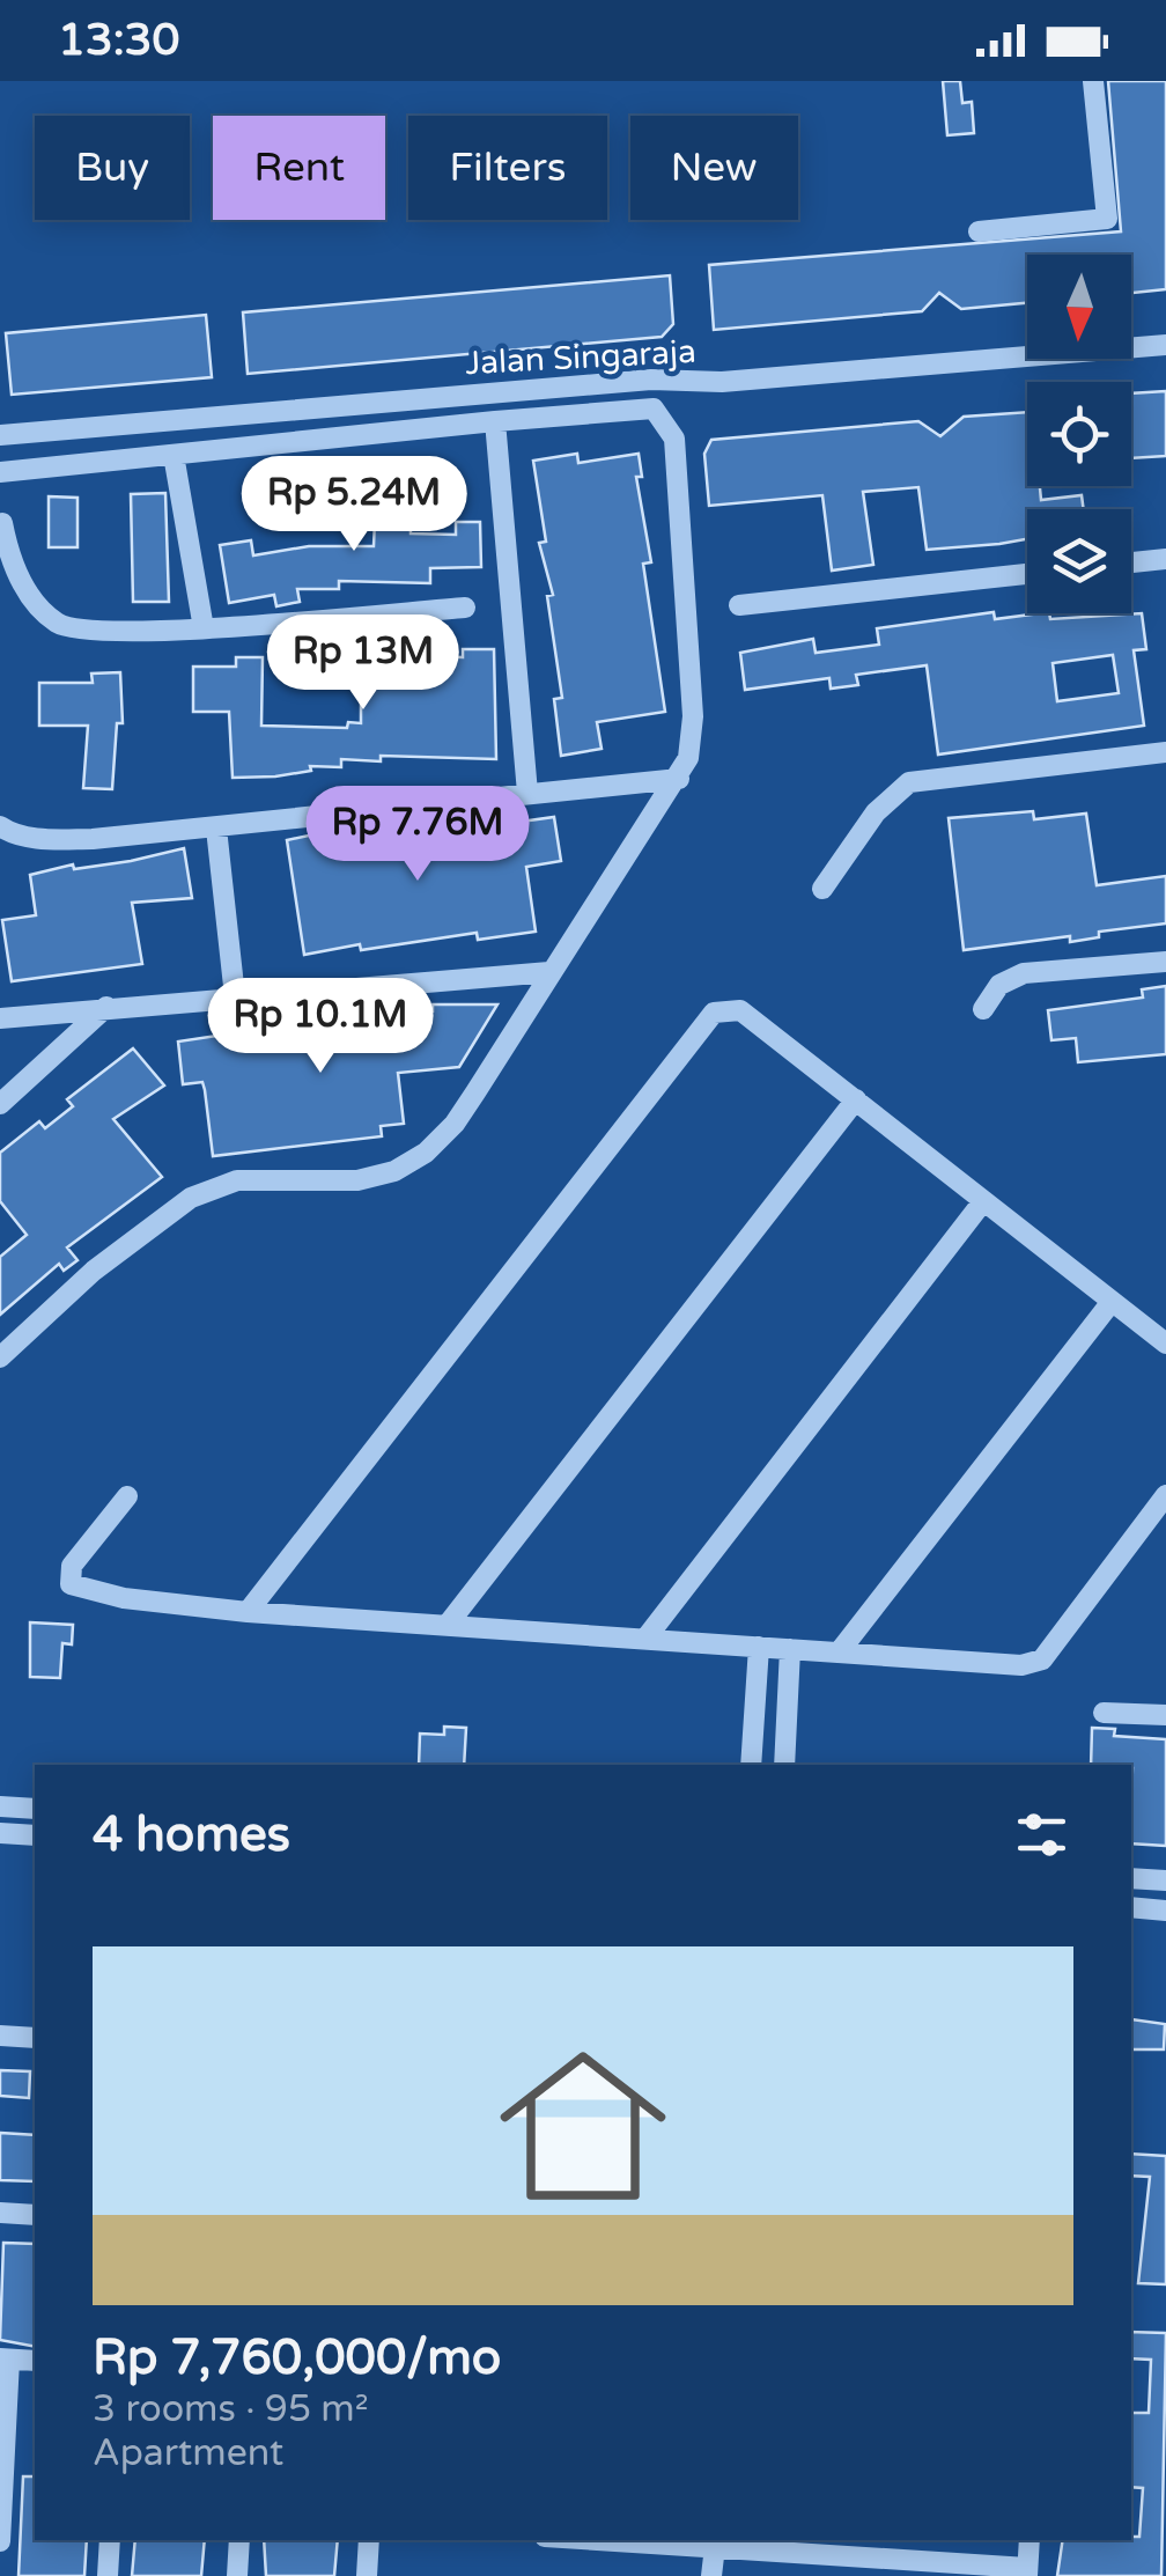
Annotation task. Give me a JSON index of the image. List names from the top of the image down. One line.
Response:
{"streets":{"street":["Jalan Singaraja"]},"north":"bottom","page":{"status":"13:30","chip":["Buy","Rent","Filters","New"],"price":["Rp 5.24M","Rp 13M","Rp 7.76M","Rp 10.1M"],"heading":"4 homes","list":[{"name":"Rp 7,760,000/mo","note":"3 rooms · 95 m² · Apartment"}]}}
